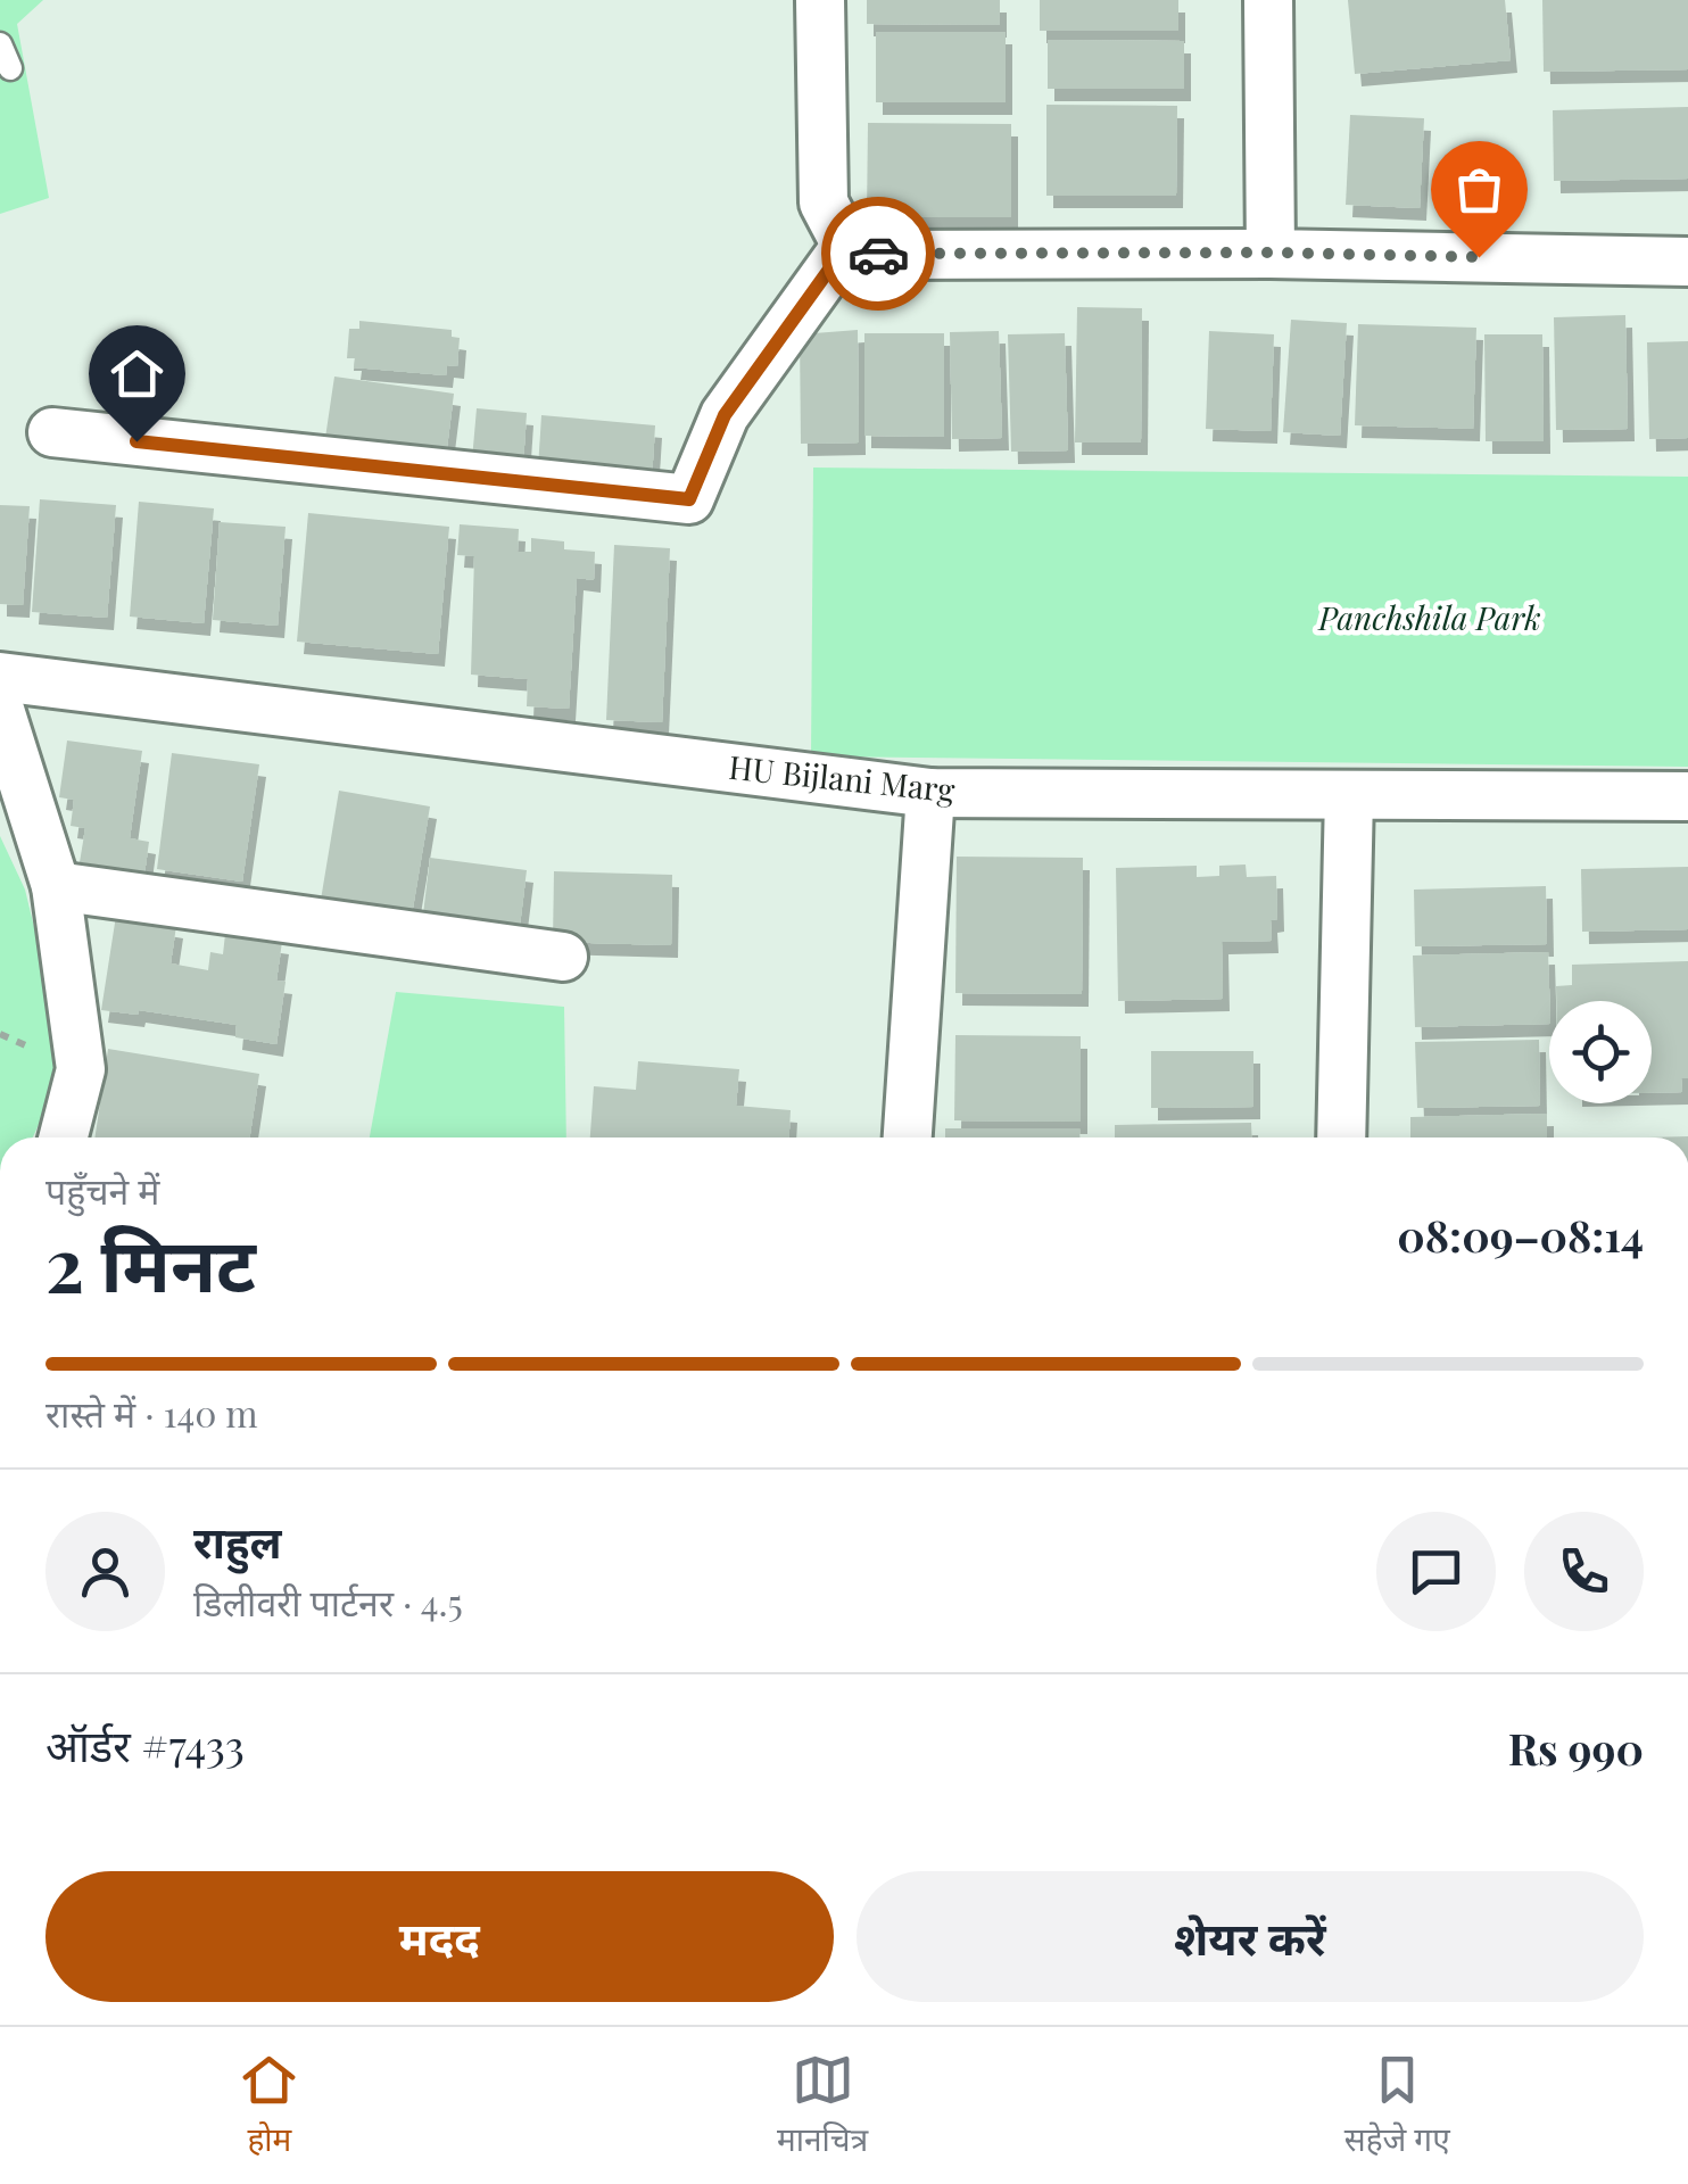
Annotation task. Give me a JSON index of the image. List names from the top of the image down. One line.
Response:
{"streets":{"street":["HU Bijlani Marg"]},"parks":["Panchshila Park"],"page":{"heading":["2 मिनट","पहुँचने में","08:09–08:14"],"panel":["राहुल","डिलीवरी पार्टनर · 4.5","ऑर्डर #7433","Rs 990"],"bar":"रास्ते में · 140 m","buttons":["मदद","शेयर करें"],"tabs":["होम","मानचित्र","सहेजे गए"]}}
